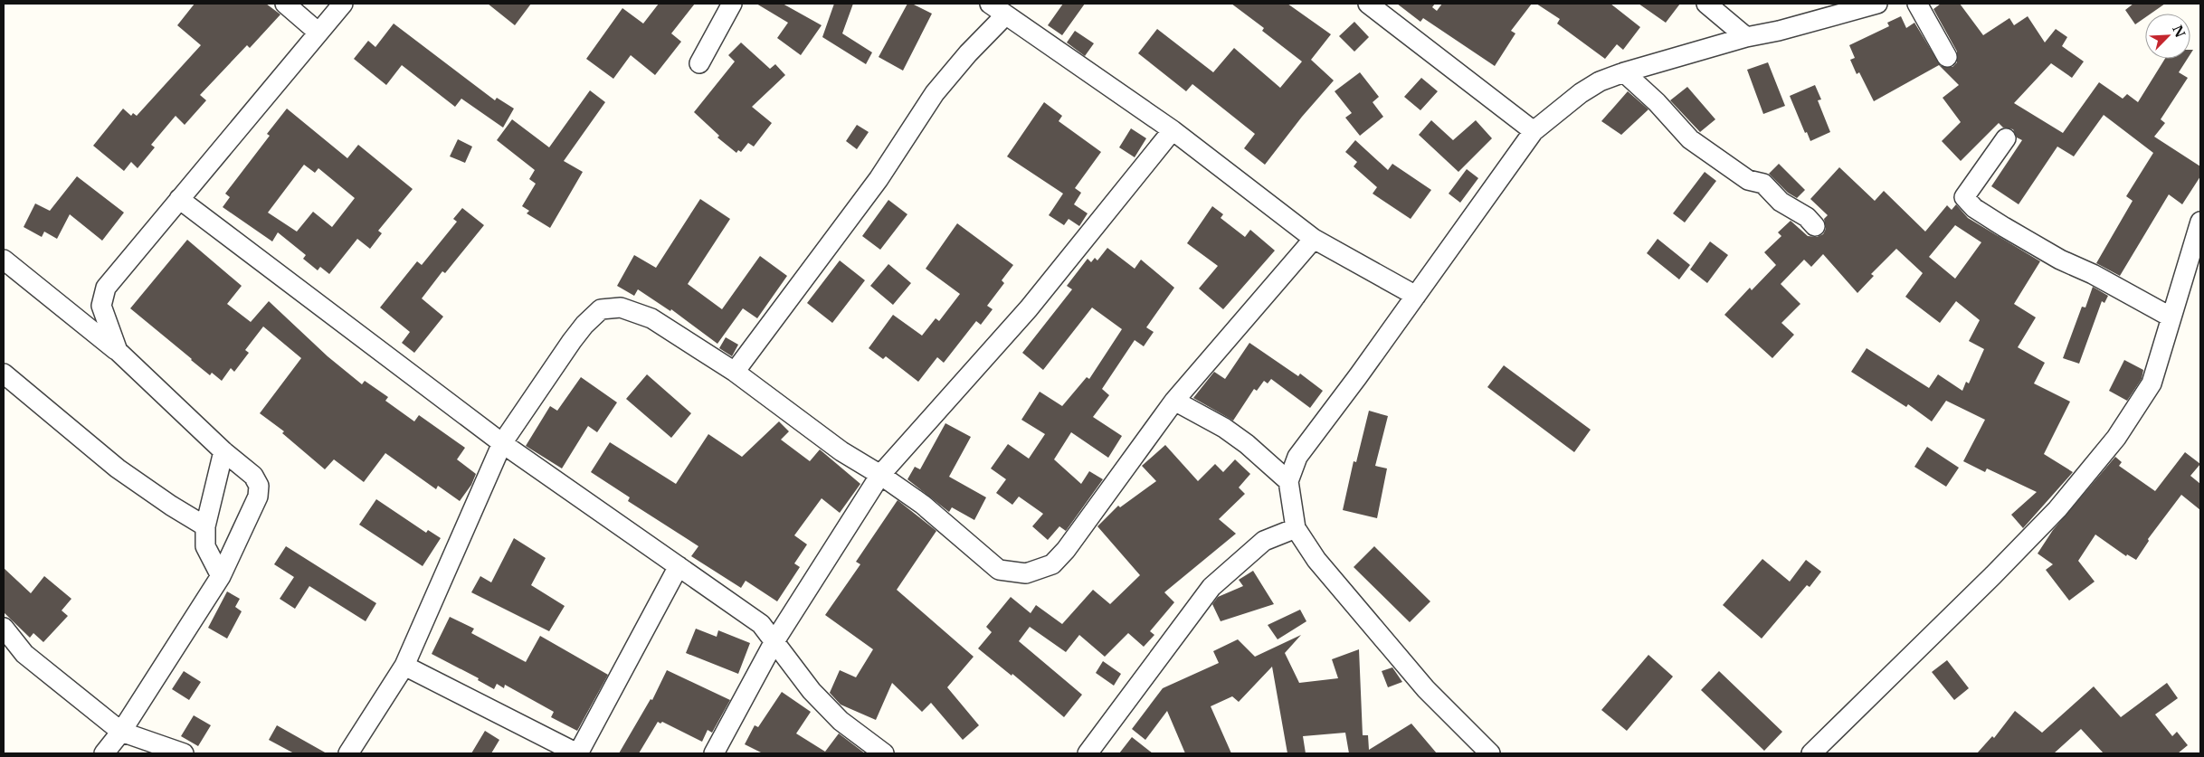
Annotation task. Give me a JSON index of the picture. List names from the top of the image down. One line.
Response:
{"north":"top right"}
